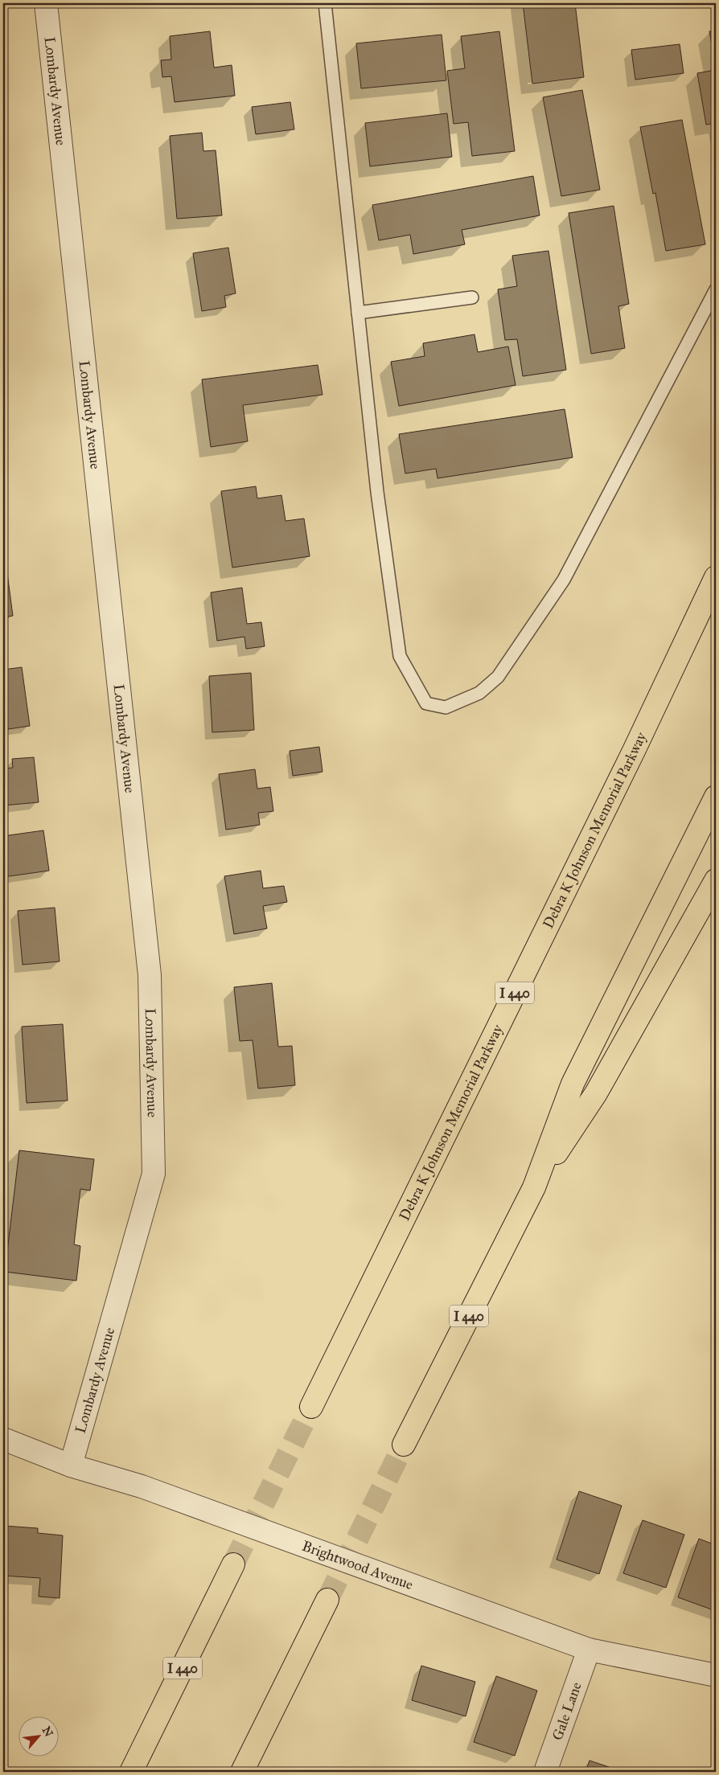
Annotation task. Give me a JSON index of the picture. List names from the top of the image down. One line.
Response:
{"streets":{"highway":["Debra K Johnson Memorial Parkway","I 440"],"street":["Lombardy Avenue","Brightwood Avenue","Gale Lane"]},"crossings":[["Lombardy Avenue","Brightwood Avenue"],["Brightwood Avenue","Gale Lane"]],"north":"top right"}
